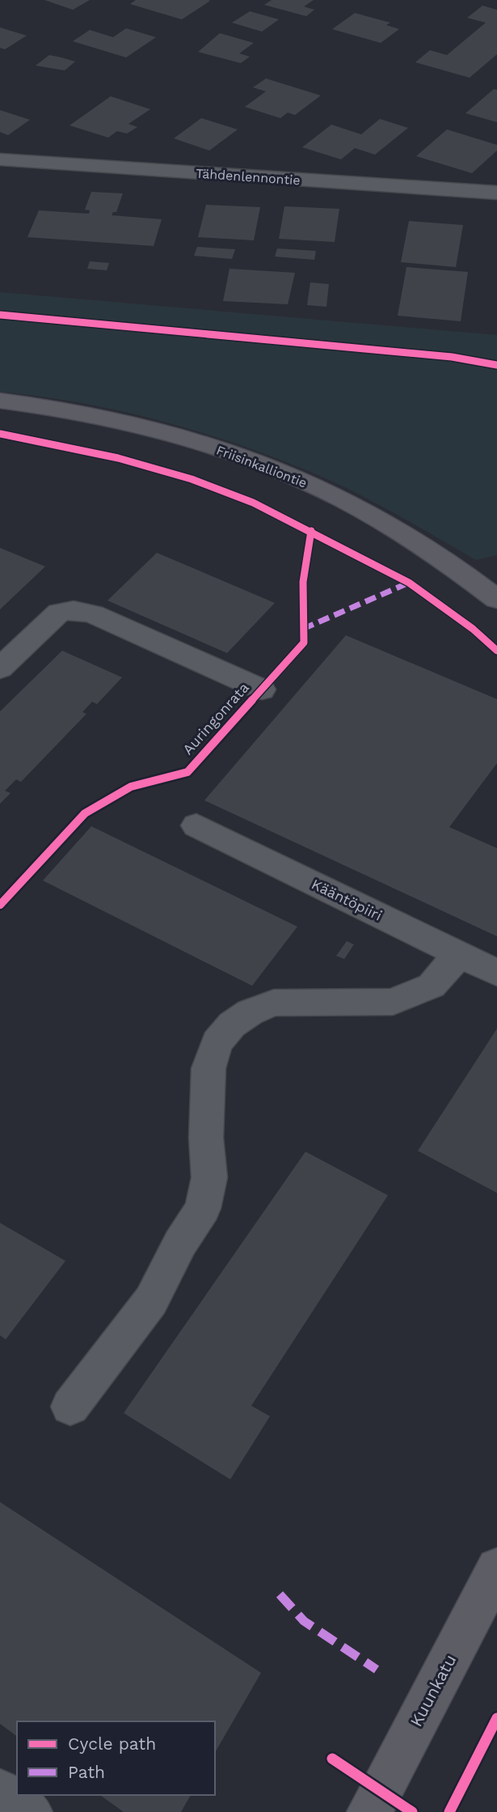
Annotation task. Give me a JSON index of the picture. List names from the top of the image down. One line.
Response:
{"streets":{"main road":["Friisinkalliontie","Kuunkatu"],"street":["Tähdenlennontie","Kääntöpiiri"],"cycle path":["Auringonrata"]},"legend":["Cycle path","Path"]}
